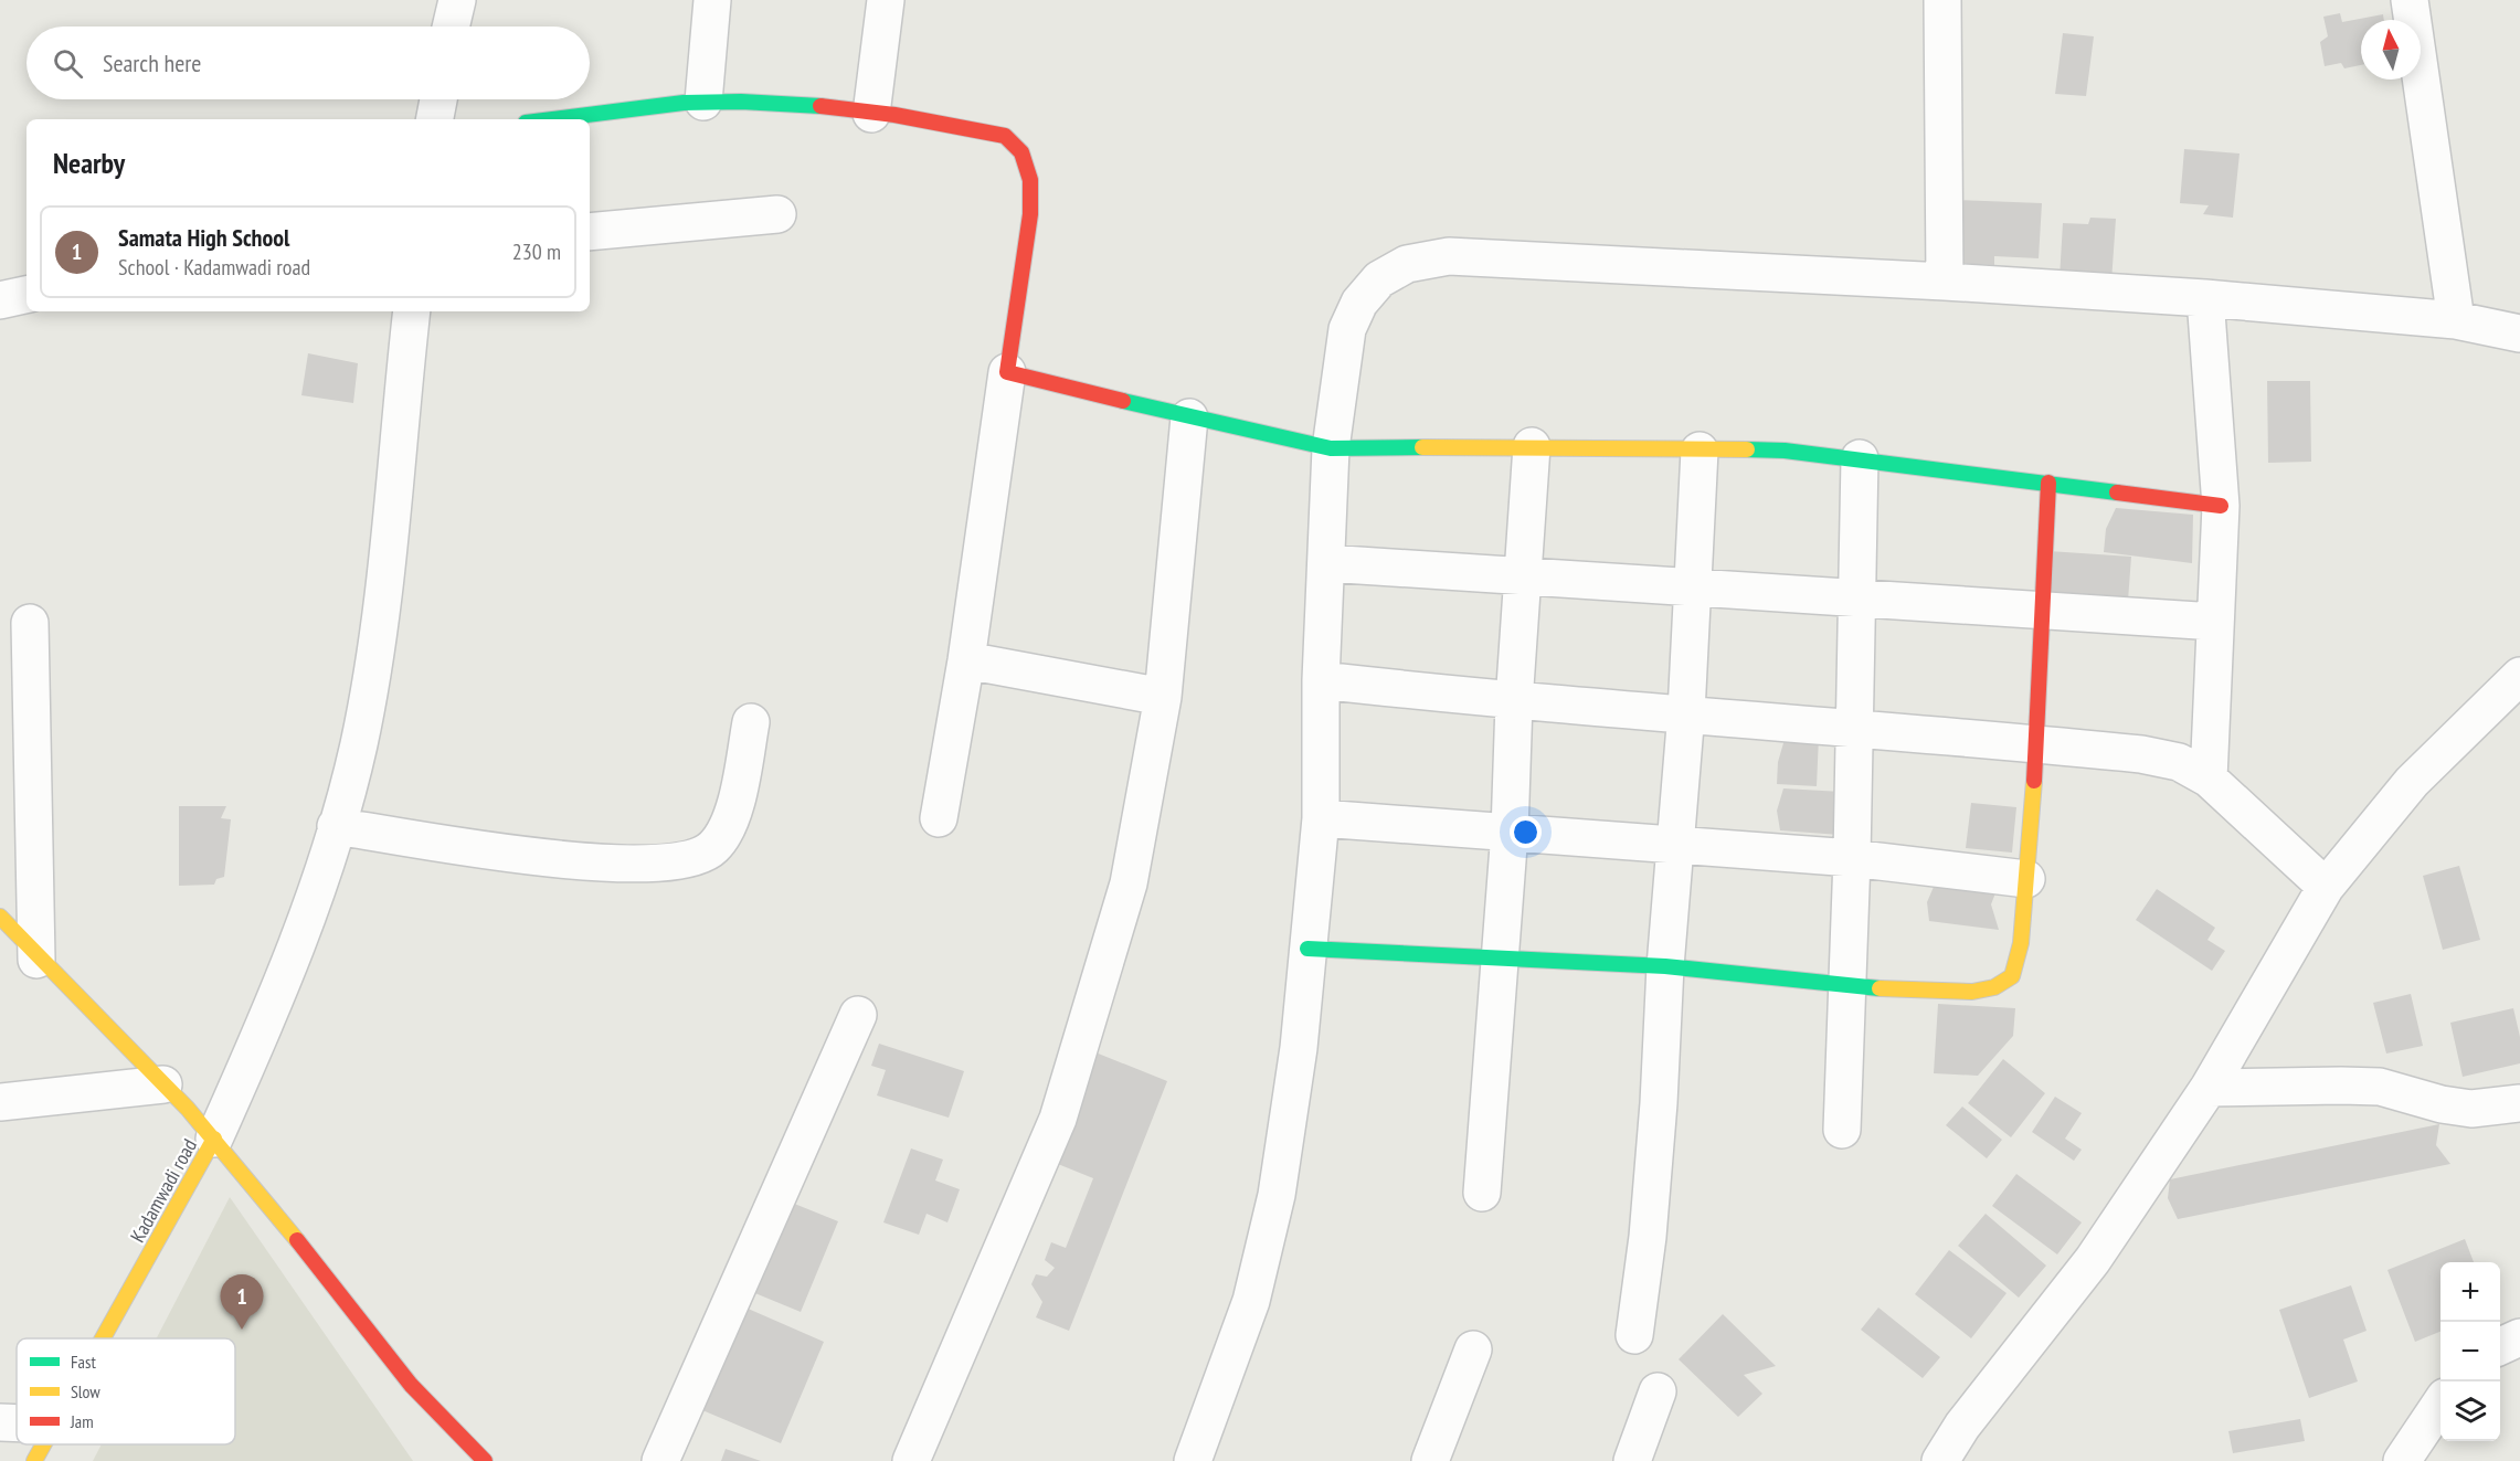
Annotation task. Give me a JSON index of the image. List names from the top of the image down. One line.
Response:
{"streets":{"street":["Kadamwadi road"]},"legend":["Fast","Slow","Jam"],"north":"top","page":{"search":"Search here","heading":"Nearby","list":[{"mark":"1","name":"Samata High School","note":"School · Kadamwadi road","value":"230 m"}],"map_buttons":["+","−"],"pins":"1"}}
